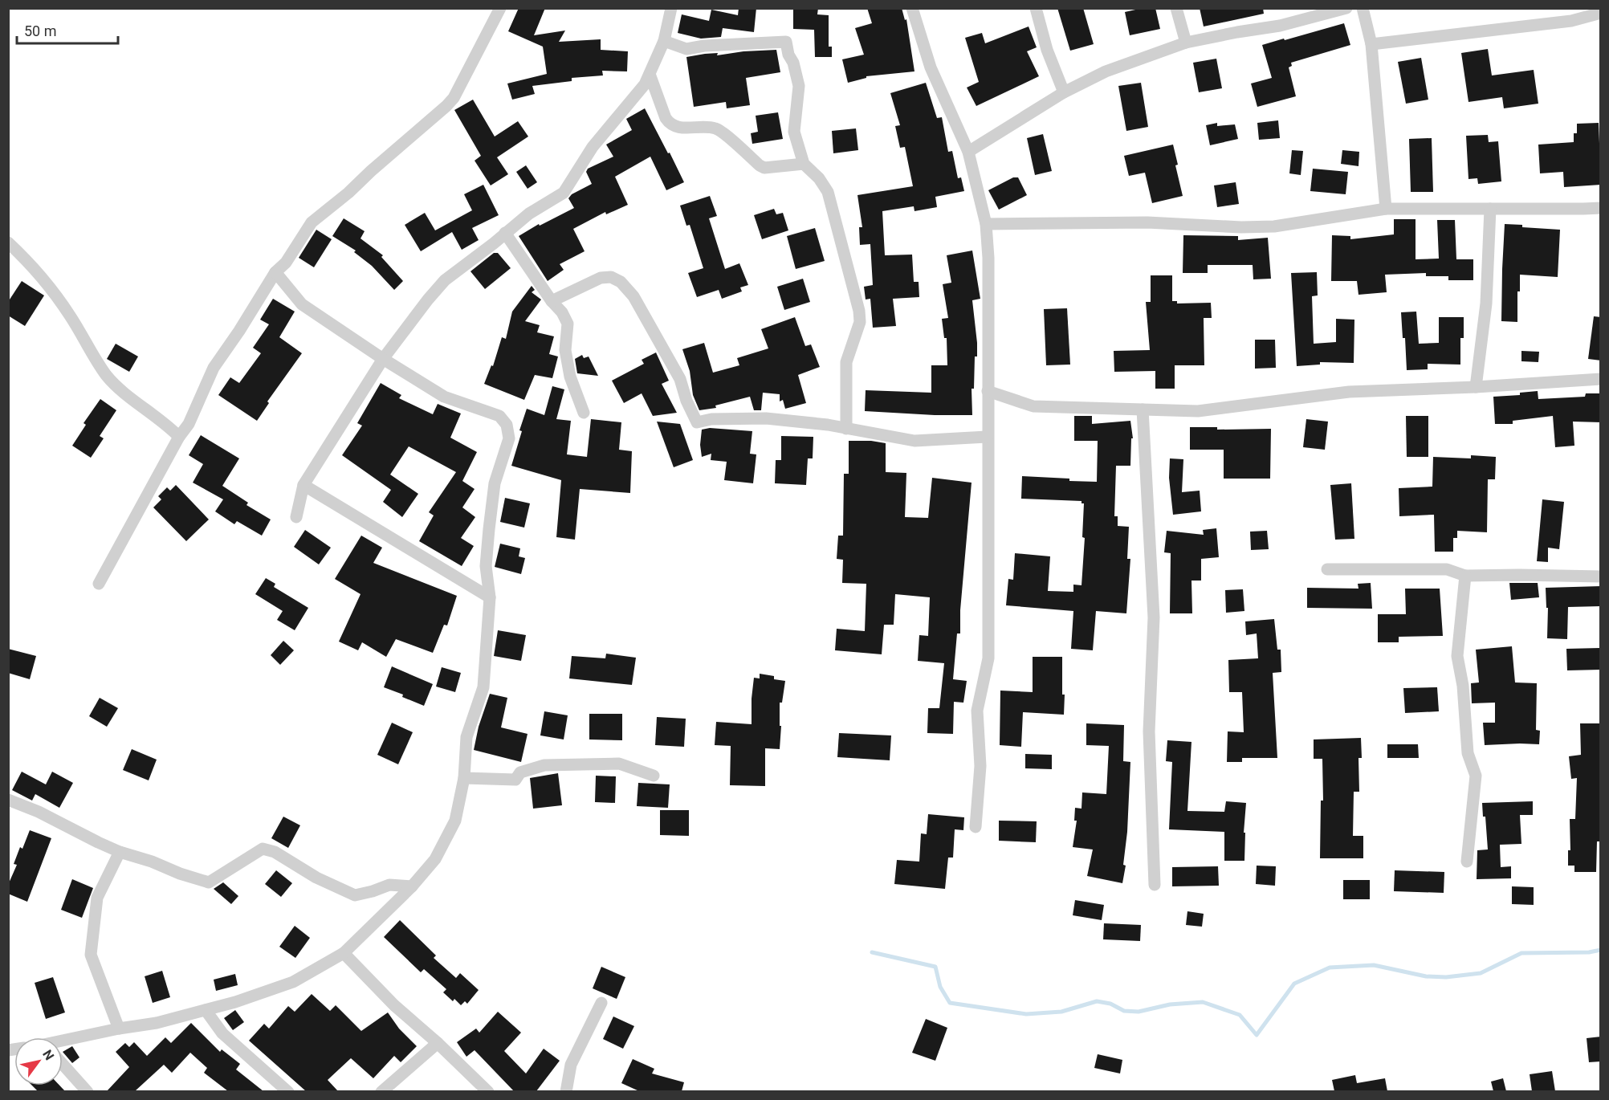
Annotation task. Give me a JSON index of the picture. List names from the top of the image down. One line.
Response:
{"scale_bar":"50 m","north":"top right"}
